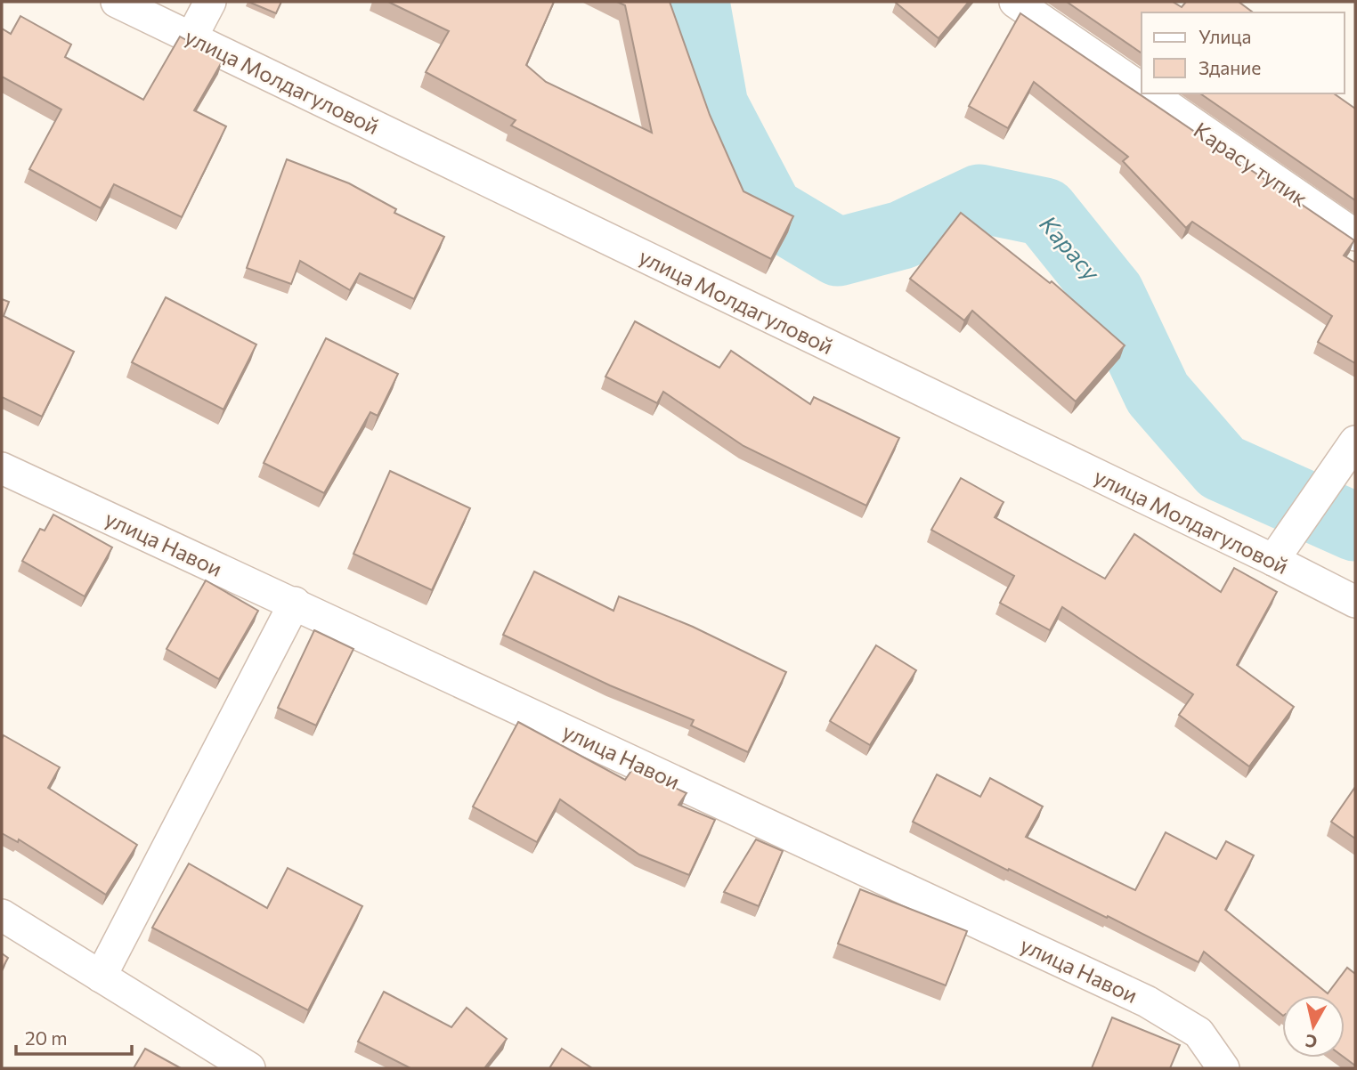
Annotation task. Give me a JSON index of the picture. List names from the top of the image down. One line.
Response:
{"streets":{"street":["улица Молдагуловой","Карасу тупик","улица Навои"]},"water":["Карасу"],"legend":["Улица","Здание"],"scale_bar":"20 m","north":"bottom"}
